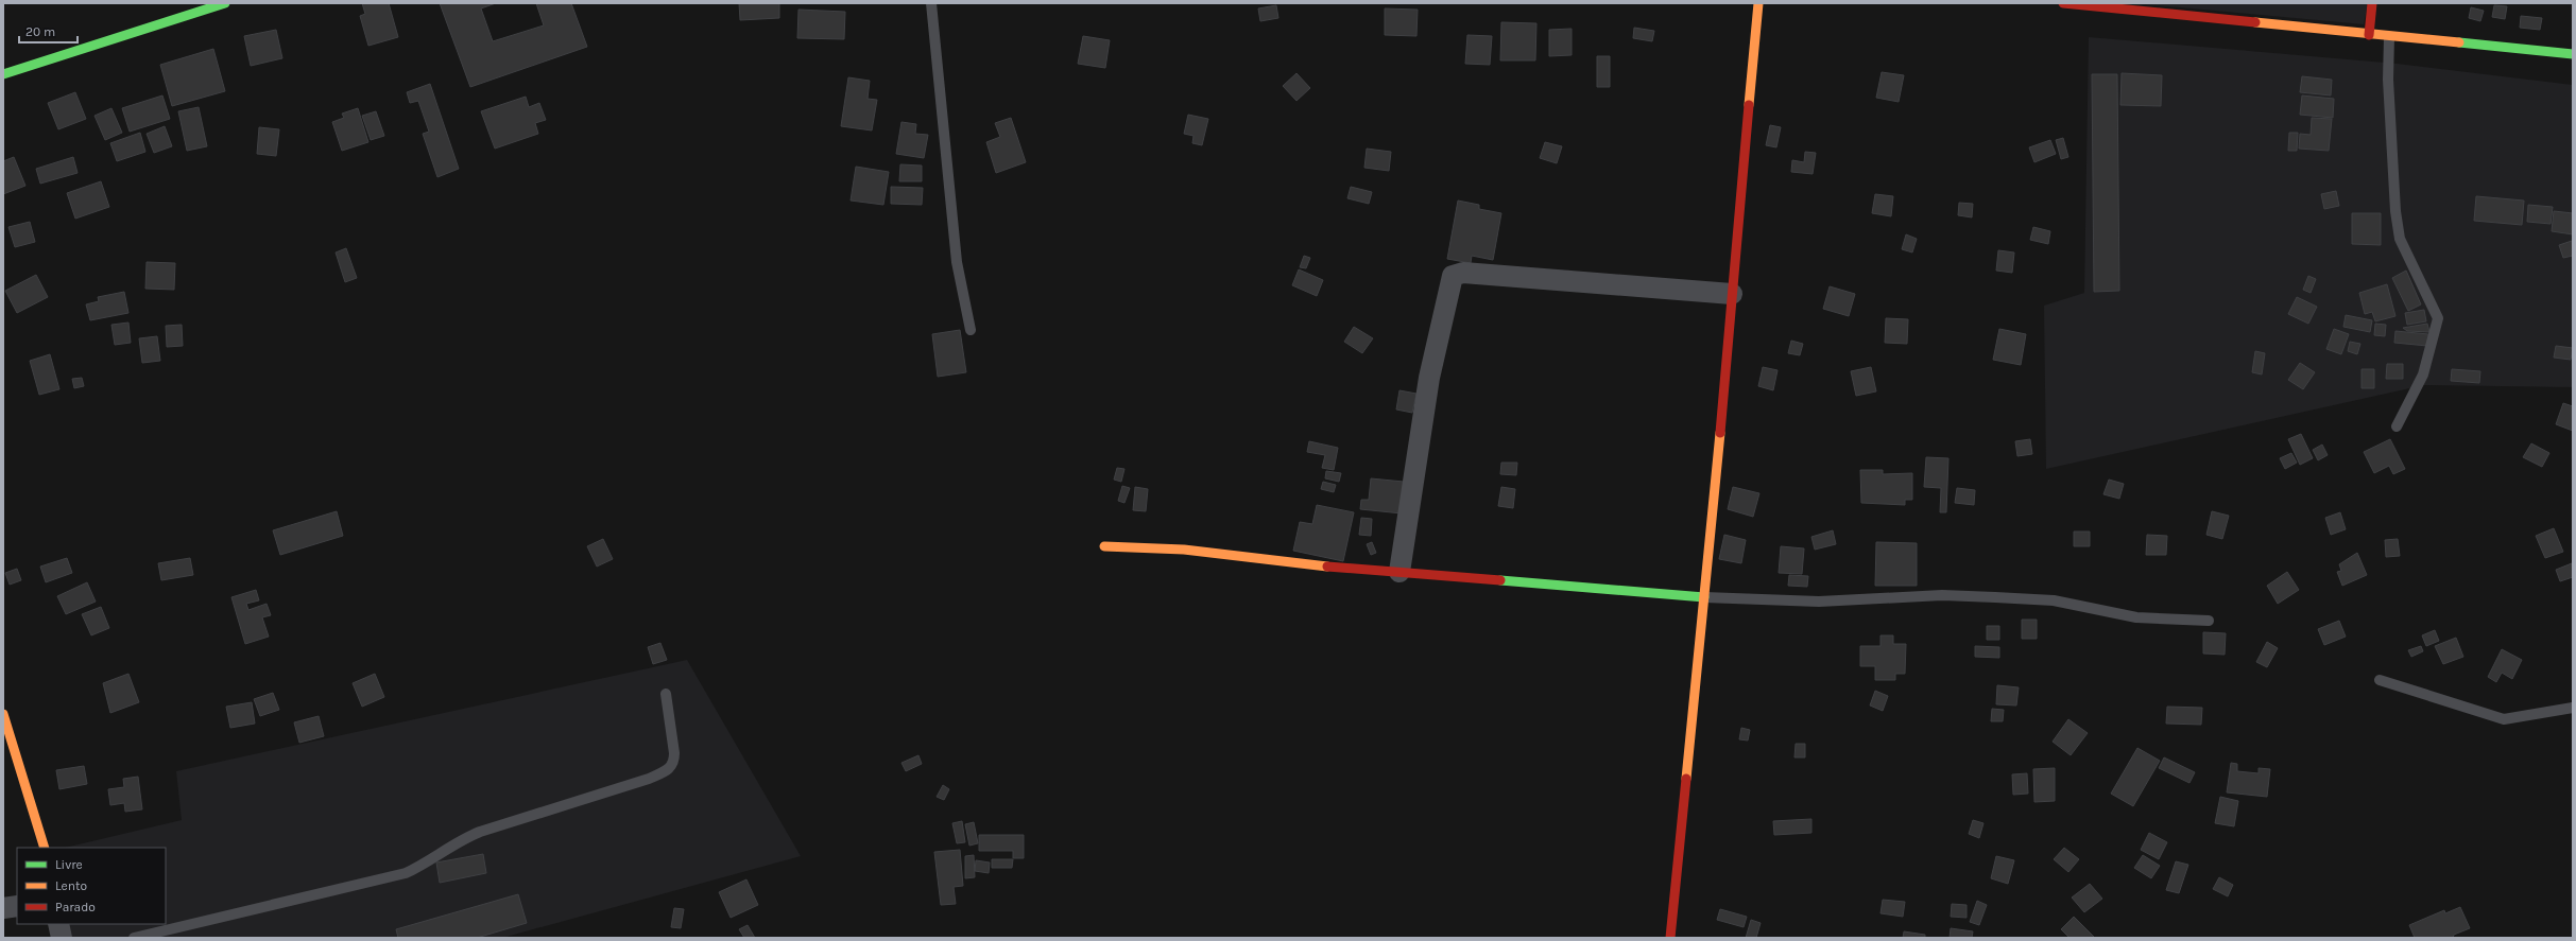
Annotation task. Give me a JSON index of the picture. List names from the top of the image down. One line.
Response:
{"legend":["Livre","Lento","Parado"],"scale_bar":"20 m"}
